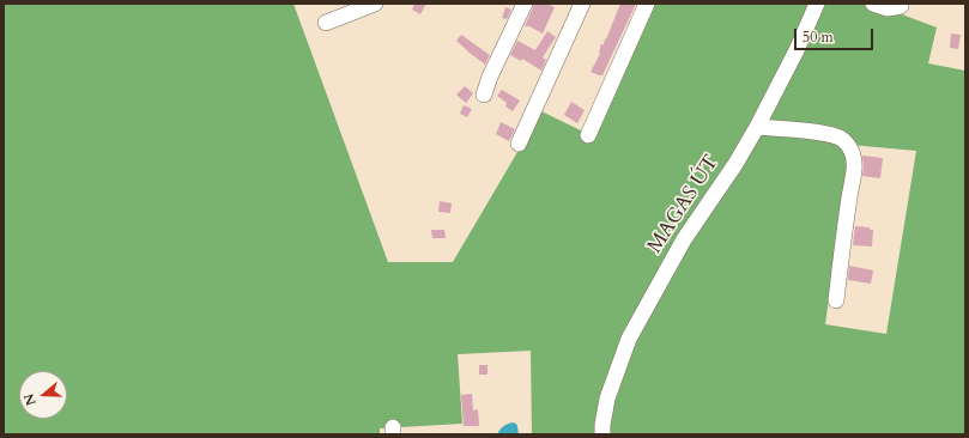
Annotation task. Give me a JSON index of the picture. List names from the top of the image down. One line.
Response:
{"streets":{"street":["MAGAS ÚT"]},"scale_bar":"50 m","north":"left"}
